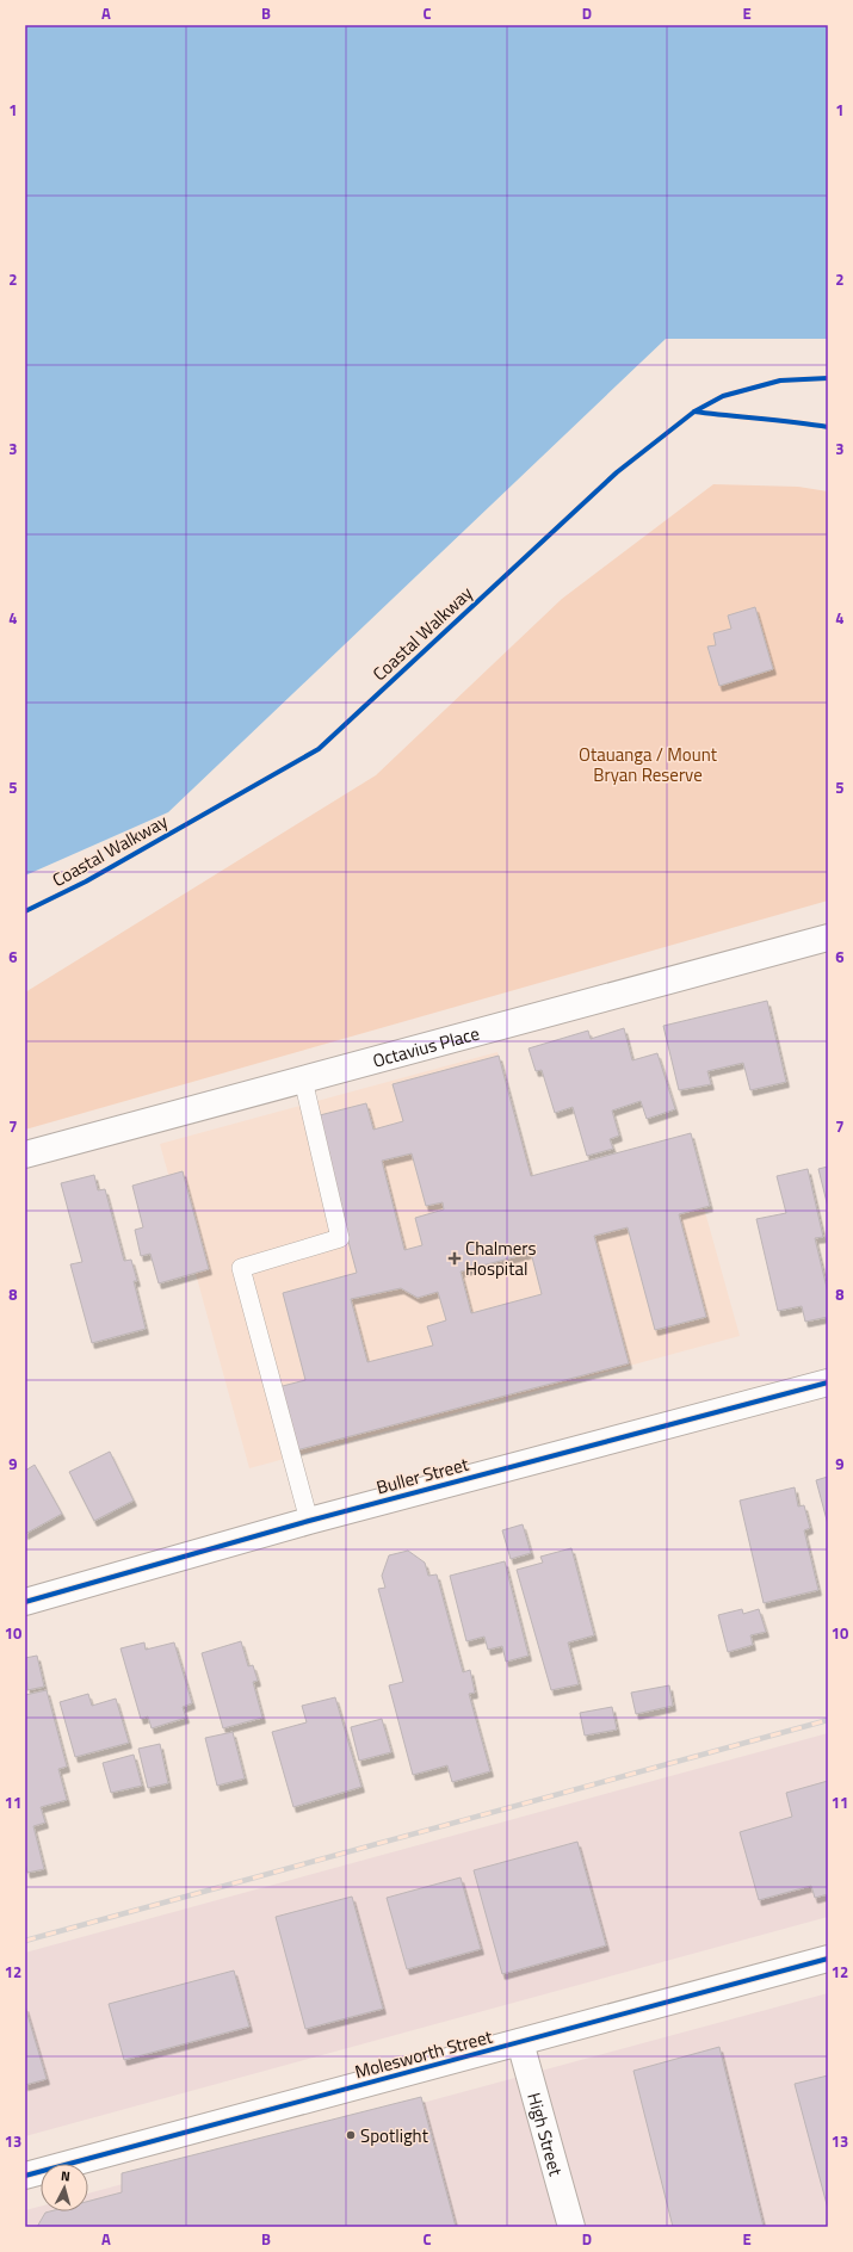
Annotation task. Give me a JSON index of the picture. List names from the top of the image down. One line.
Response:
{"streets":{"street":["Octavius Place","Buller Street","Molesworth Street","High Street"],"cycle path":["Coastal Walkway"]},"crossings":[["Molesworth Street","High Street"]],"parks":["Otauanga / Mount Bryan Reserve"],"places":{"health":["Chalmers Hospital"],"other":["Spotlight"]},"north":"top","grid":{"columns":["A","B","C","D","E"],"rows":["1","2","3","4","5","6","7","8","9","10","11","12","13"]}}
